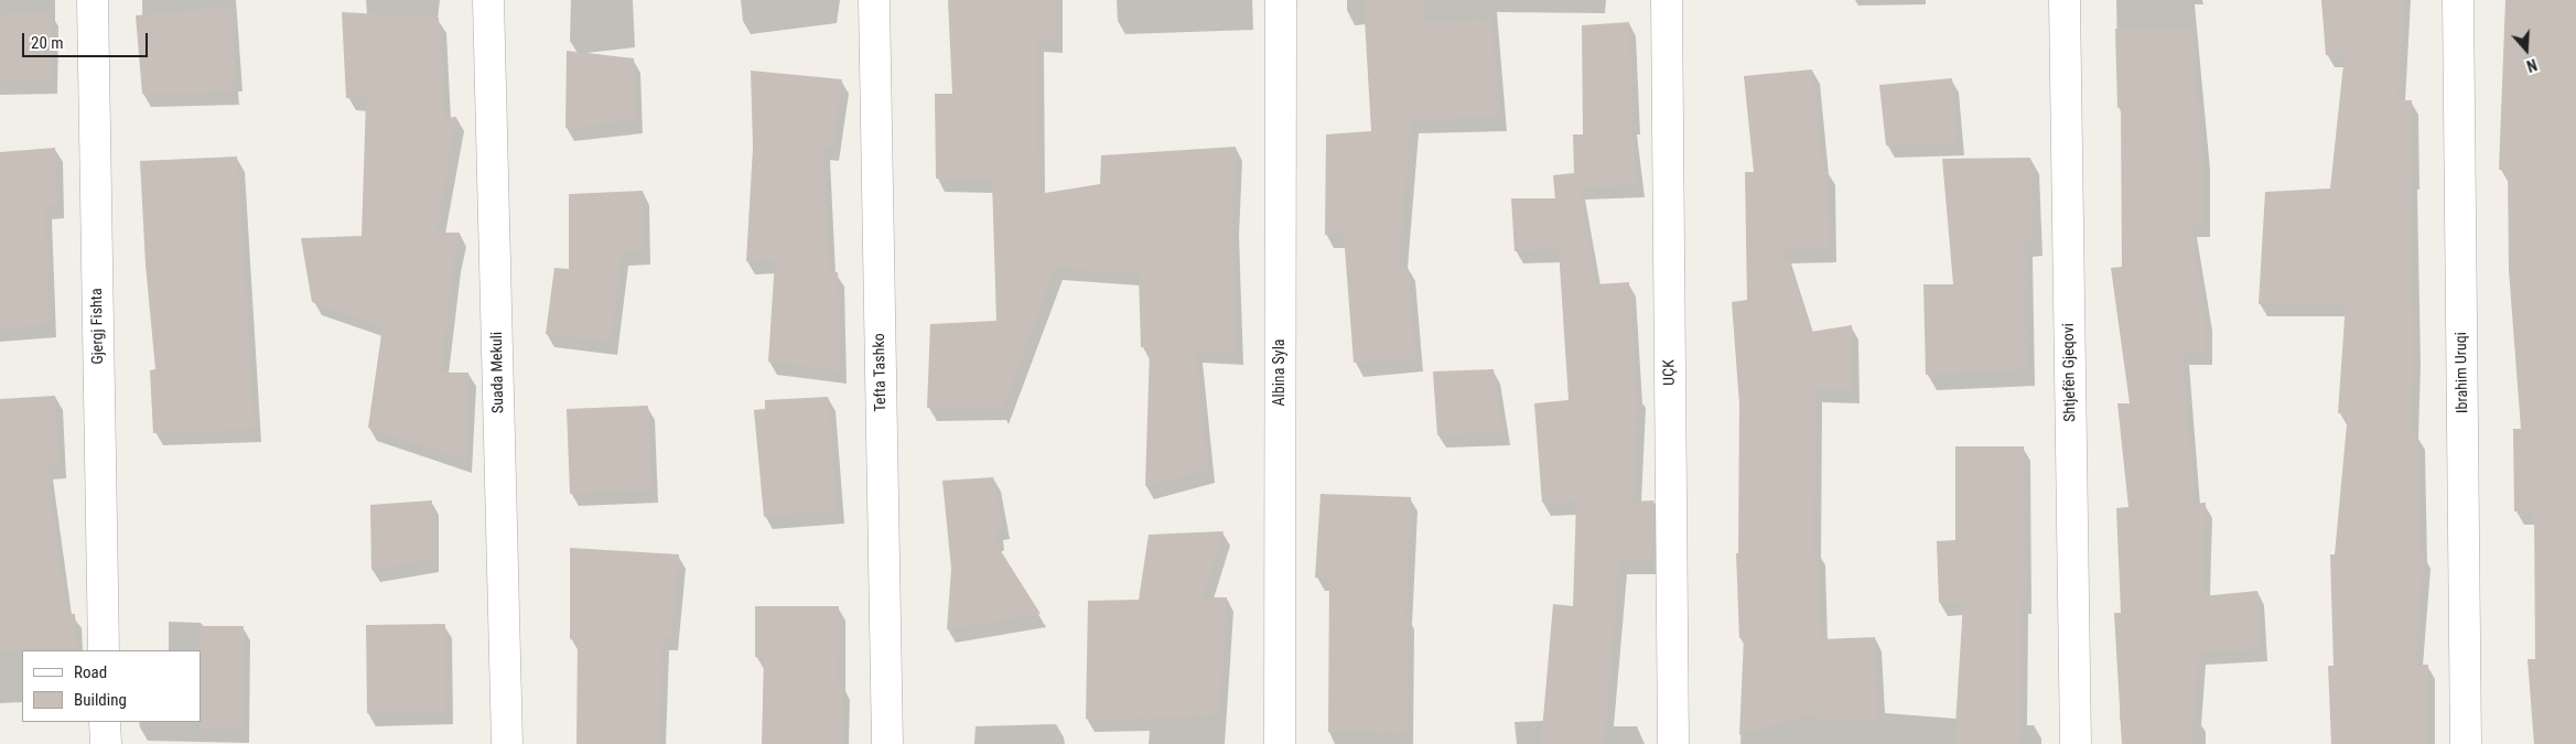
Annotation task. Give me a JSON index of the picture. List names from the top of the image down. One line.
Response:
{"streets":{"street":["Gjergj Fishta","Suada Mekuli","Tefta Tashko","Albina Syla","UÇK","Shtjefën Gjeqovi","Ibrahim Uruqi"]},"legend":["Road","Building"],"scale_bar":"20 m","north":"bottom"}
